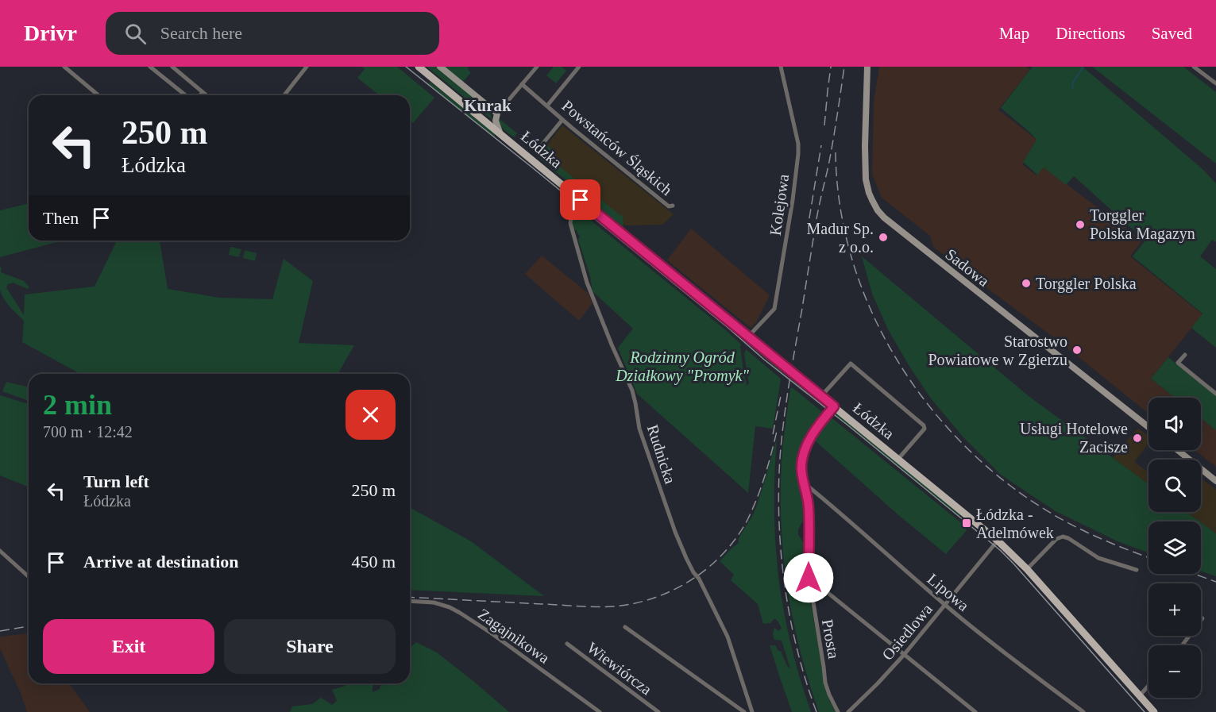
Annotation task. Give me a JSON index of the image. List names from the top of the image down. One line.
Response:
{"streets":{"main road":["Łódzka"],"street":["Powstańców Śląskich","Kolejowa","Sadowa","Rudnicka","Lipowa","Osiedlowa","Zagajnikowa","Prosta","Wiewiórcza"]},"crossings":[["Łódzka","Kolejowa"],["Łódzka","Rudnicka"],["Łódzka","Osiedlowa"],["Łódzka","Prosta"],["Lipowa","Osiedlowa"],["Lipowa","Prosta"]],"districts":["Kurak"],"parks":["Rodzinny Ogród Działkowy \"Promyk\""],"places":{"other":["Torggler Polska Magazyn","Madur Sp. z o.o.","Torggler Polska","Starostwo Powiatowe w Zgierzu","Usługi Hotelowe Zacisze"],"transit":["Łódzka - Adelmówek"]},"page":{"header":"Drivr","search":"Search here","nav":["Map","Directions","Saved"],"turn":["250 m","Łódzka"],"then":"Then","heading":["2 min","700 m · 12:42"],"map_buttons":["+","−"],"list":[{"name":"Turn left","note":"Łódzka","value":"250 m"},{"name":"Arrive at destination","value":"450 m"}],"buttons":["Exit","Share"]}}
